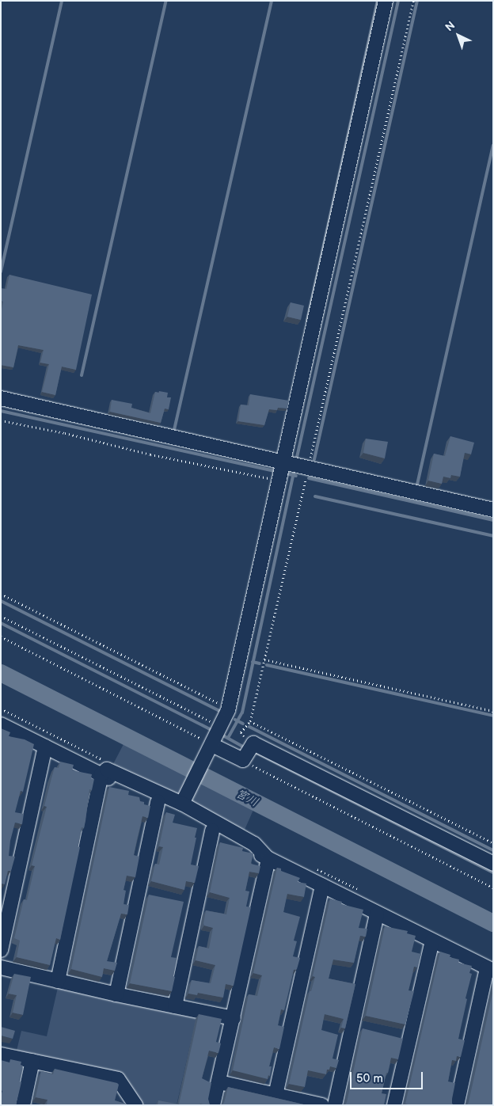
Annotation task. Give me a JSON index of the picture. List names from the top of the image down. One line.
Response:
{"water":["宮川"],"scale_bar":"50 m","north":"top left"}
